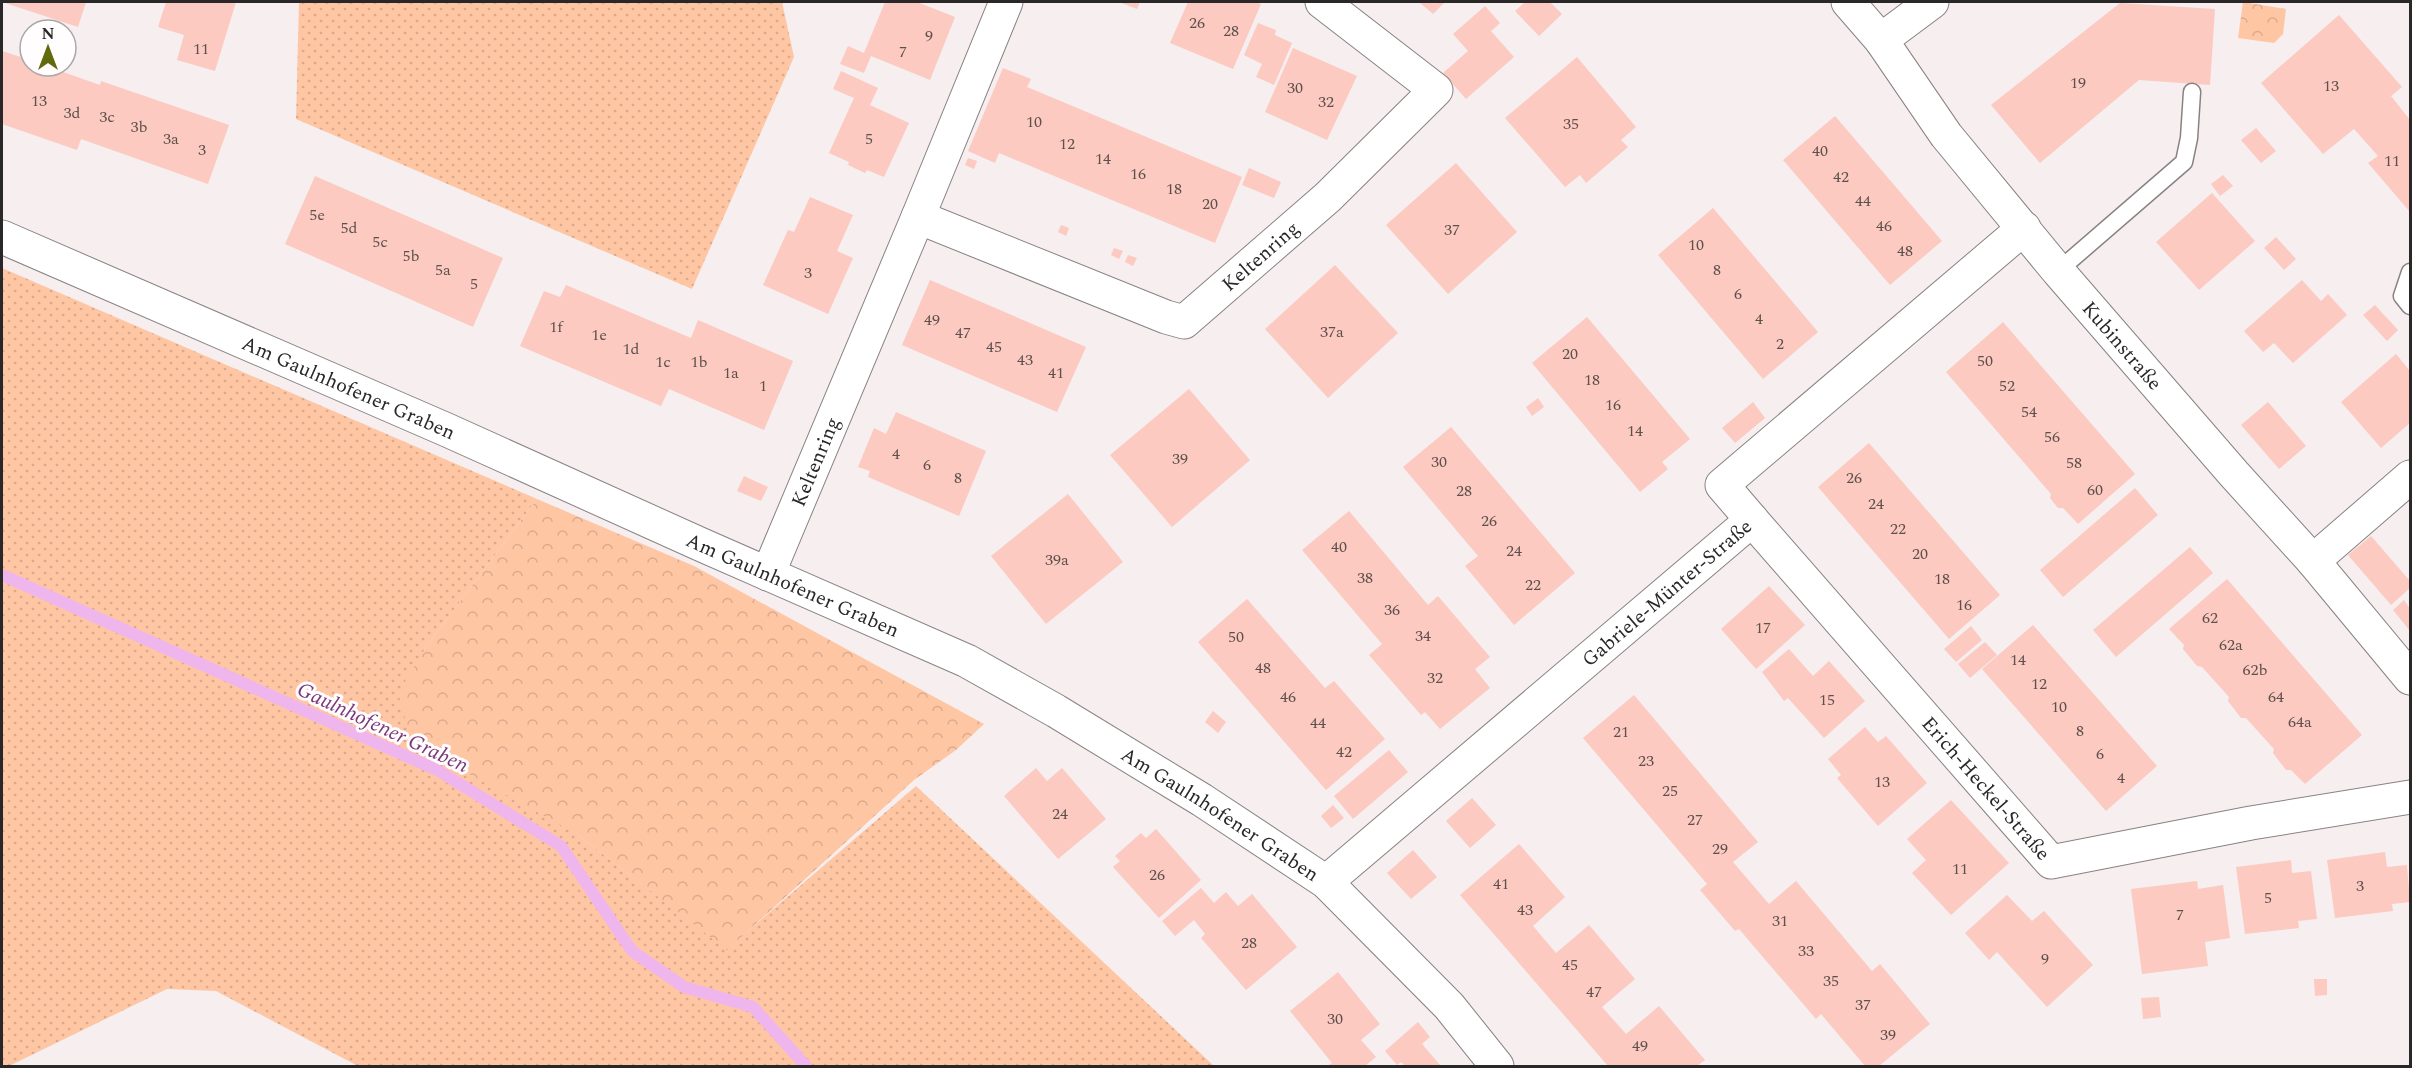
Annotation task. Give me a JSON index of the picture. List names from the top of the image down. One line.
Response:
{"streets":{"street":["Keltenring","Kubinstraße","Am Gaulnhofener Graben","Gabriele-Münter-Straße","Erich-Heckel-Straße"]},"crossings":[["Keltenring","Am Gaulnhofener Graben"],["Kubinstraße","Gabriele-Münter-Straße"],["Am Gaulnhofener Graben","Gabriele-Münter-Straße"],["Gabriele-Münter-Straße","Erich-Heckel-Straße"]],"water":["Gaulnhofener Graben"],"house_numbers":["26","28","9","11","7","19","13","30","13","32","3d","3c","10","35","3b","3a","5","12","3","40","14","11","16","42","18","44","20","5e","46","5d","37","5c","10","48","5b","5a","8","3","5","6","4","49","1f","37a","47","1e","2","45","1d","20","43","50","1c","1b","1a","41","18","1","52","16","54","14","56","4","39","30","58","6","8","26","60","28","24","26","22","40","24","20","39a","38","18","22","16","36","62","17","34","50","62a","14","48","62b","32","12","46","64","15","10","64a","44","8","21","42","6","23","4","13","25","24","27","29","11","26","41","3","5","43","7","31","28","33","9","45","35","47","37","30","39","49"],"north":"top"}
